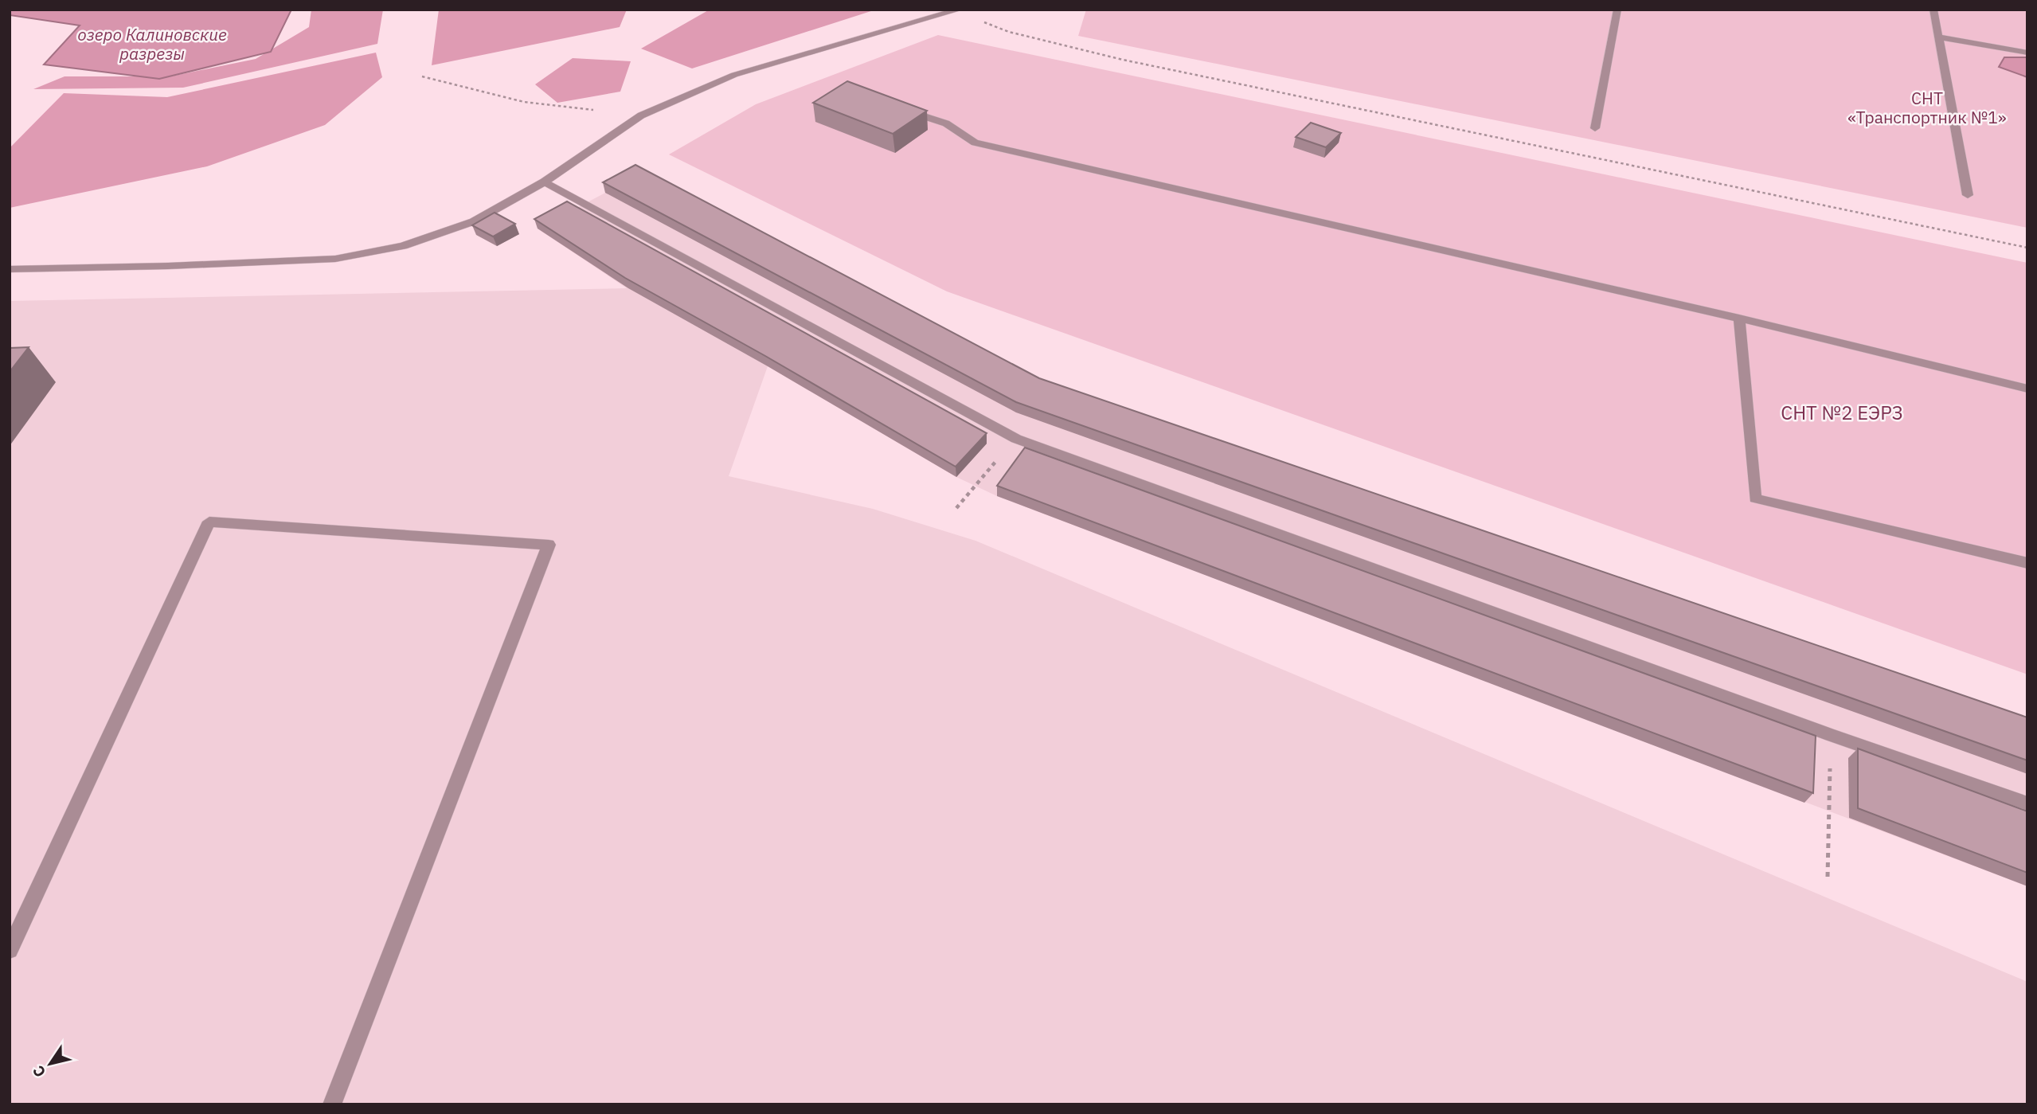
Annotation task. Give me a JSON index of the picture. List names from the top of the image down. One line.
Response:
{"water":["озеро Калиновские разрезы"],"parks":["СНТ «Транспортник №1»","СНТ №2 ЕЭРЗ"],"north":"bottom left"}
